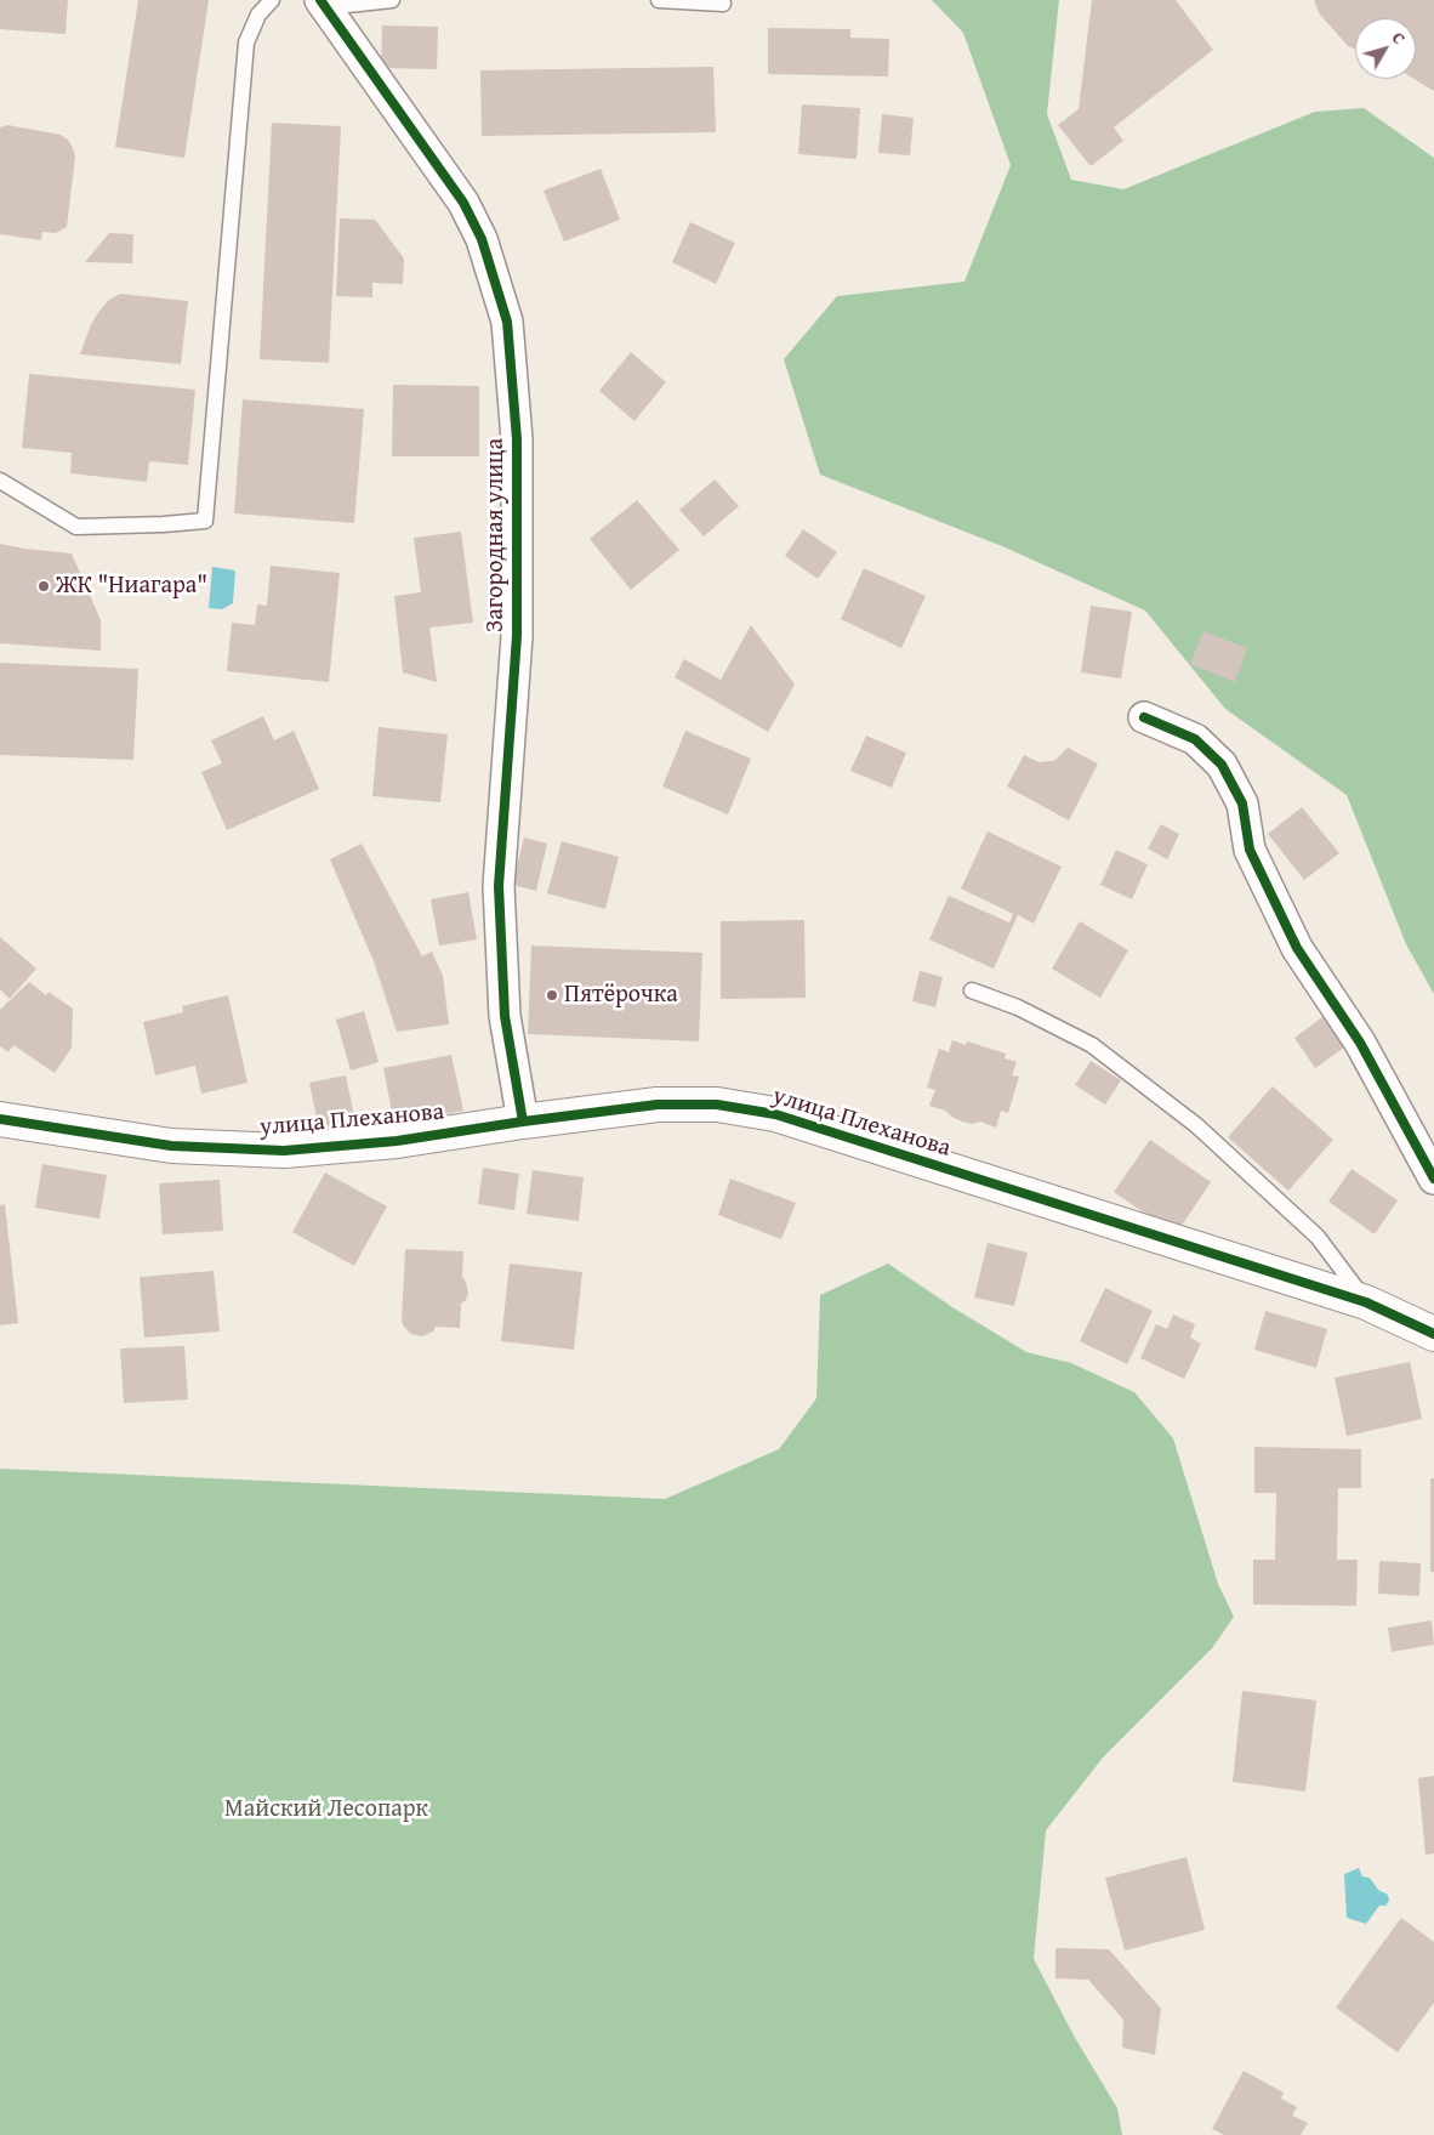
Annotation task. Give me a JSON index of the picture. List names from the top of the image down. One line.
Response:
{"streets":{"street":["Загородная улица","улица Плеханова"]},"crossings":[["Загородная улица","улица Плеханова"]],"parks":["Майский Лесопарк"],"places":["ЖК \"Ниагара\"","Пятёрочка"],"north":"top right"}
